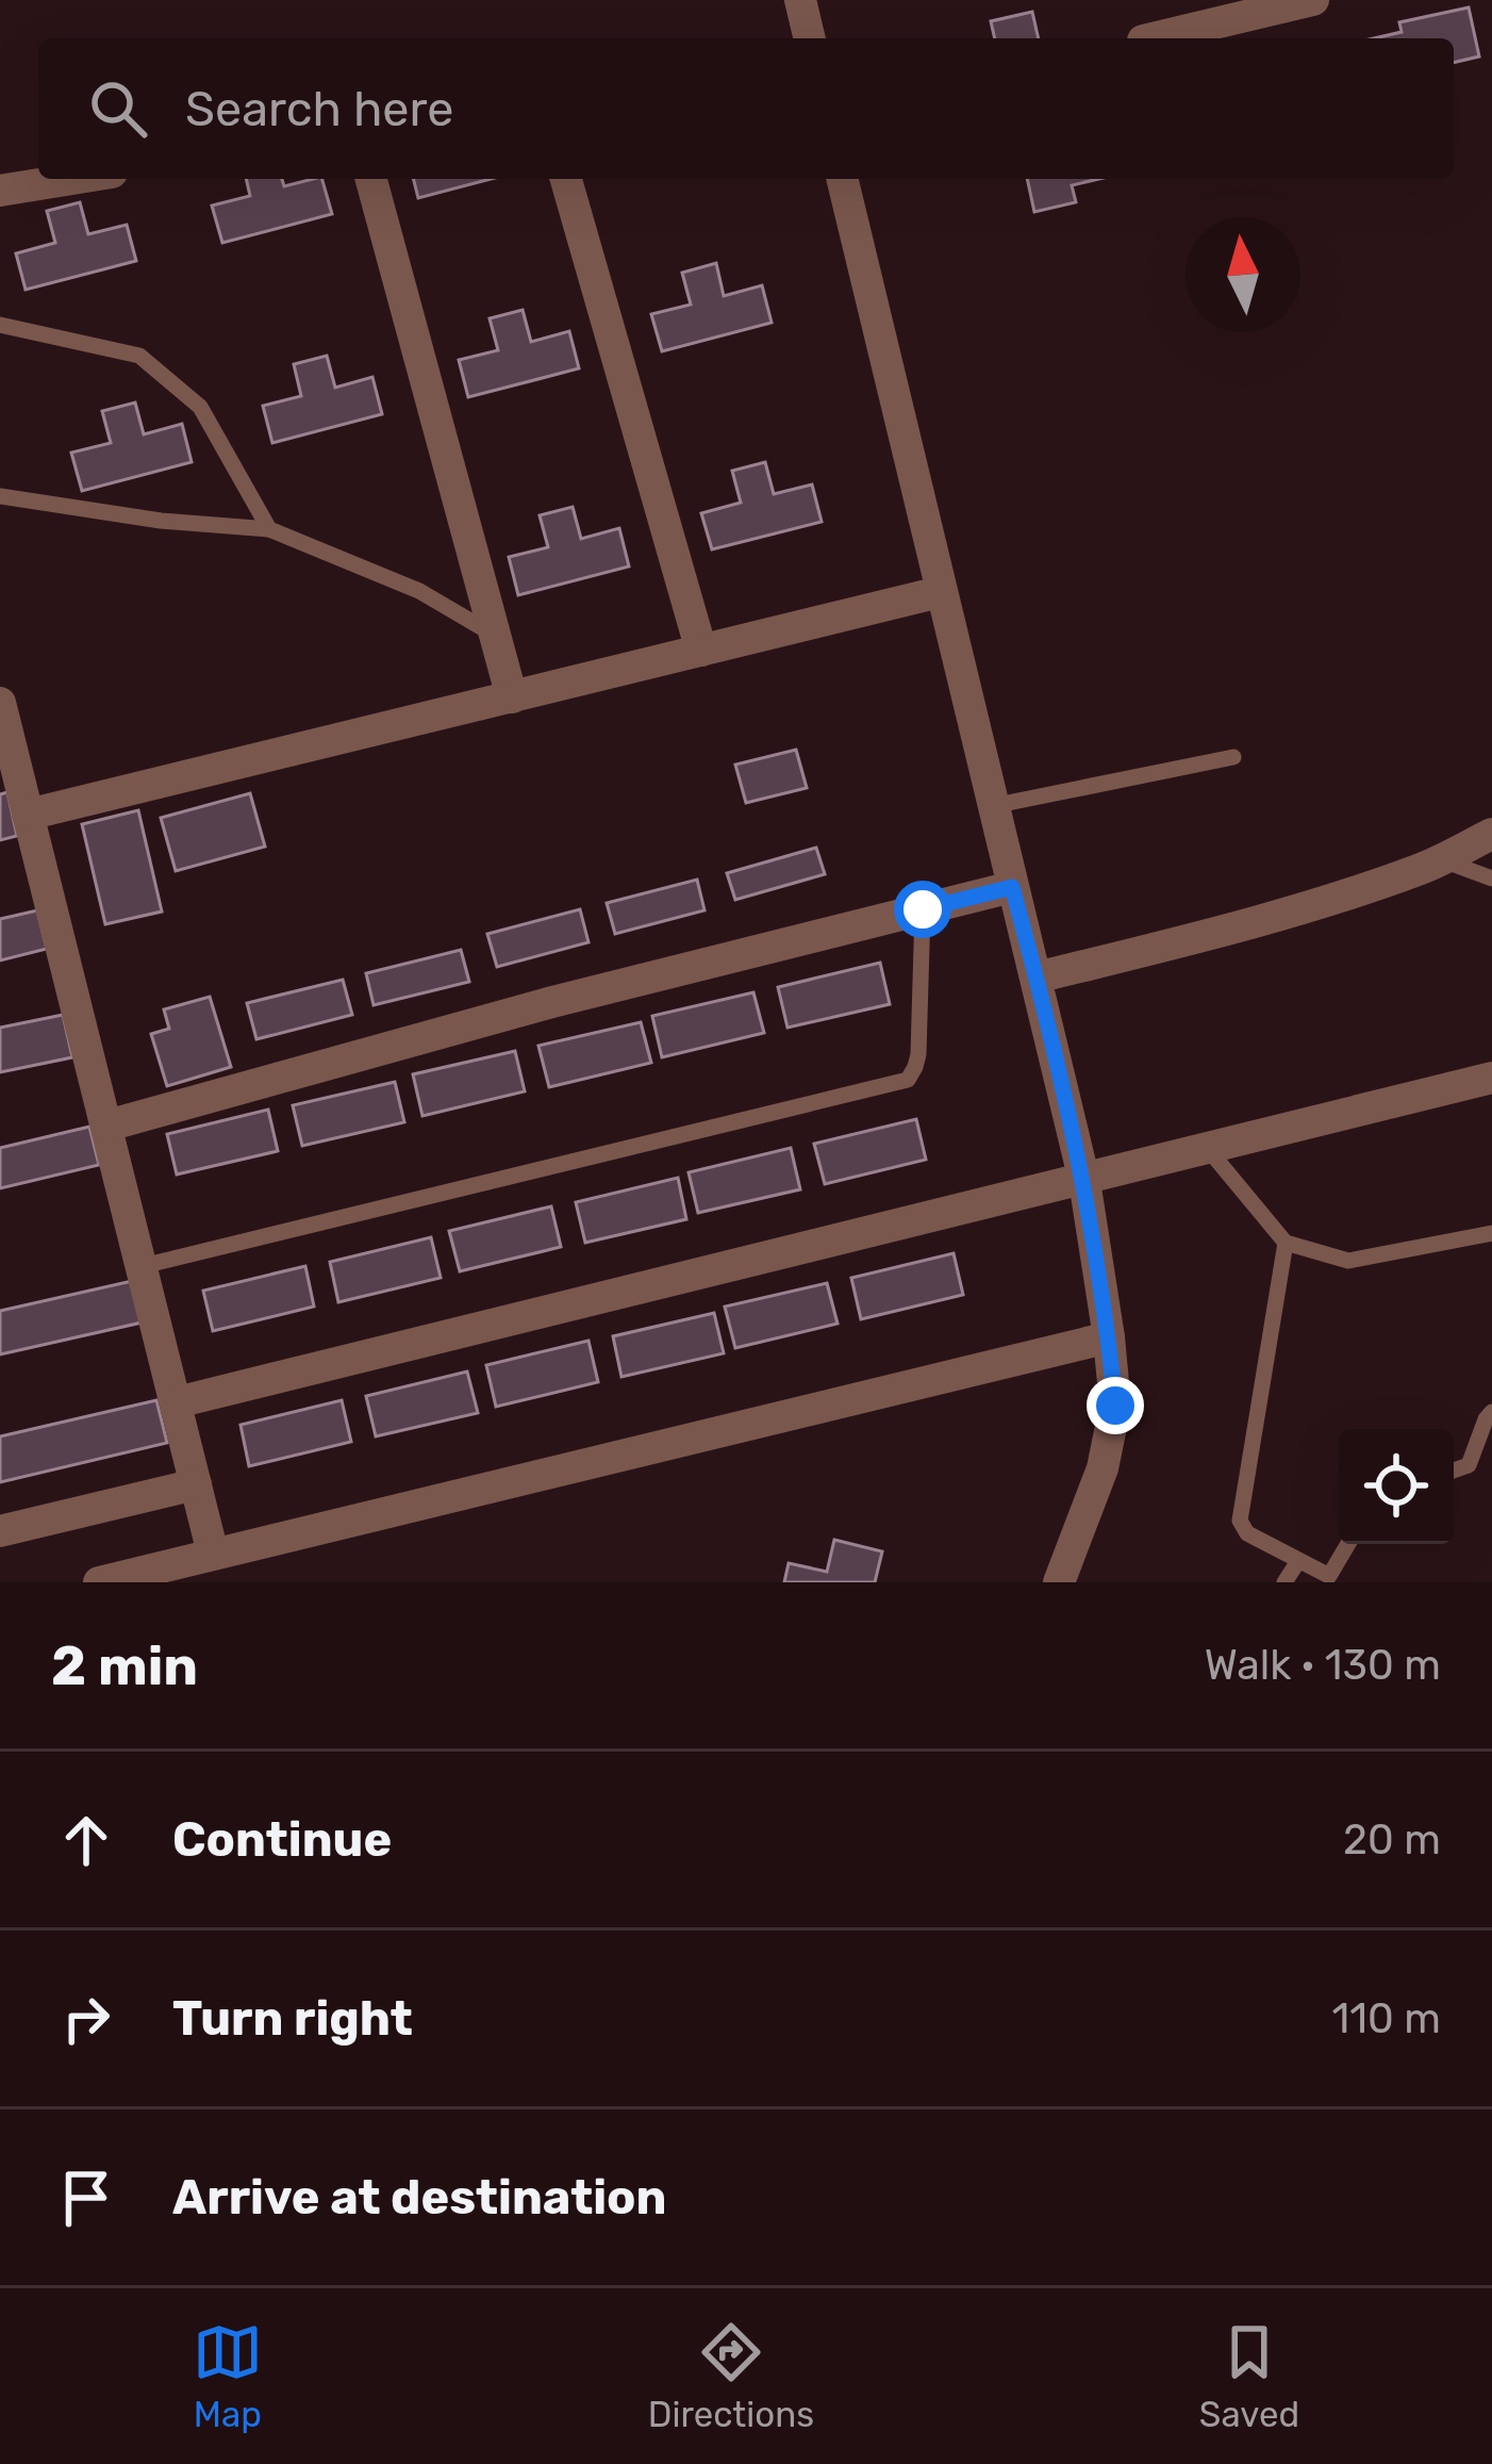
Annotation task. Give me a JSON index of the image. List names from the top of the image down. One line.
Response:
{"north":"top","page":{"search":"Search here","heading":["2 min","Walk · 130 m"],"list":[["Continue","20 m"],["Turn right","110 m"],"Arrive at destination"],"nav":["Map","Directions","Saved"]}}
